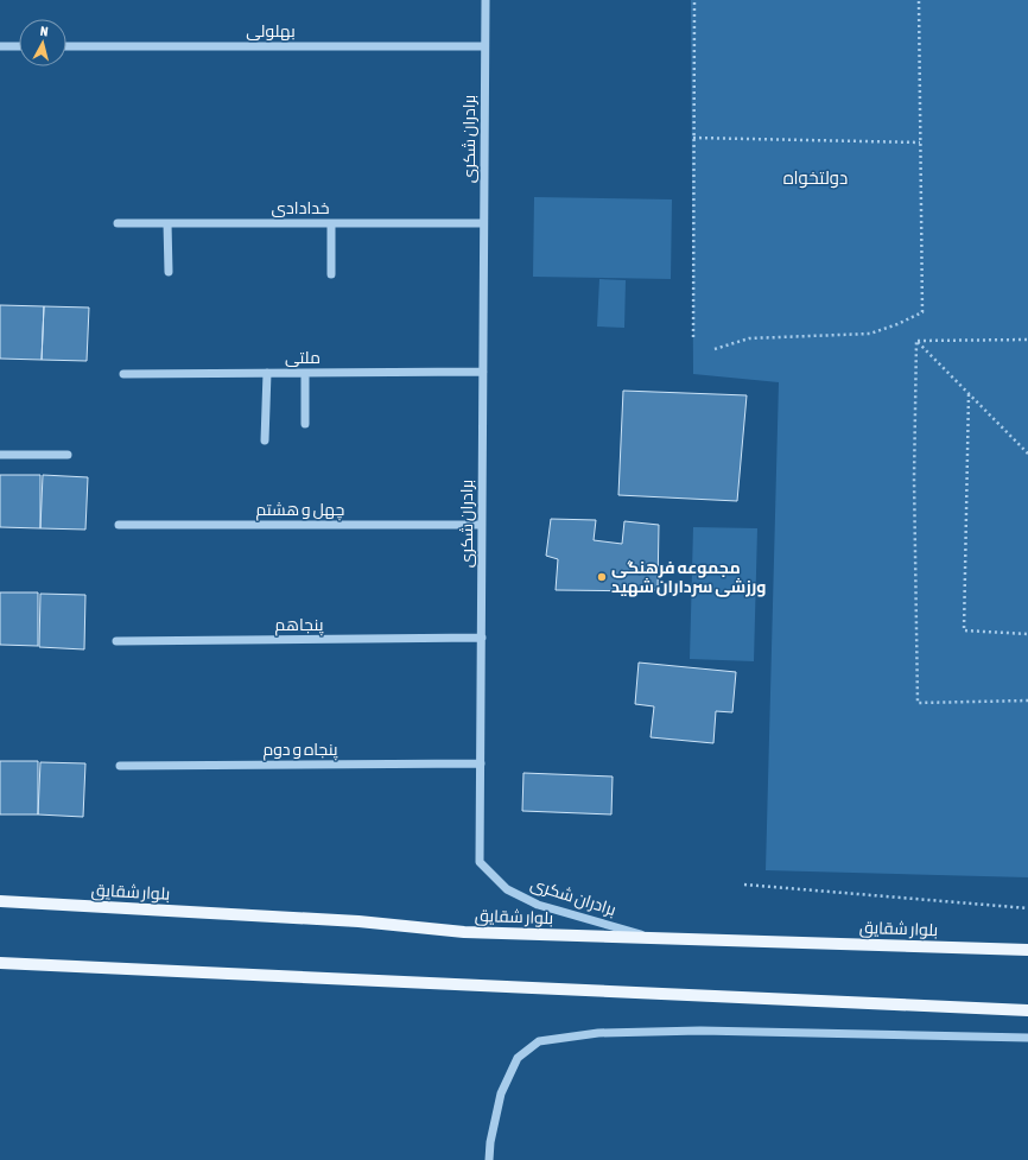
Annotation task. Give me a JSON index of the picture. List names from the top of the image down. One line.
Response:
{"streets":{"main road":["بلوار شقایق"],"street":["بهلولی","برادران شکری","خدادادی","ملتی","چهل و هشتم","پنجاهم","پنجاه و دوم"]},"crossings":[["بهلولی","برادران شکری"],["برادران شکری","خدادادی"],["برادران شکری","ملتی"],["برادران شکری","چهل و هشتم"],["برادران شکری","پنجاهم"],["برادران شکری","پنجاه و دوم"],["برادران شکری","بلوار شقایق"]],"districts":["دولتخواه"],"places":["مجموعه فرهنگی ورزشی سرداران شهید"],"north":"top"}
